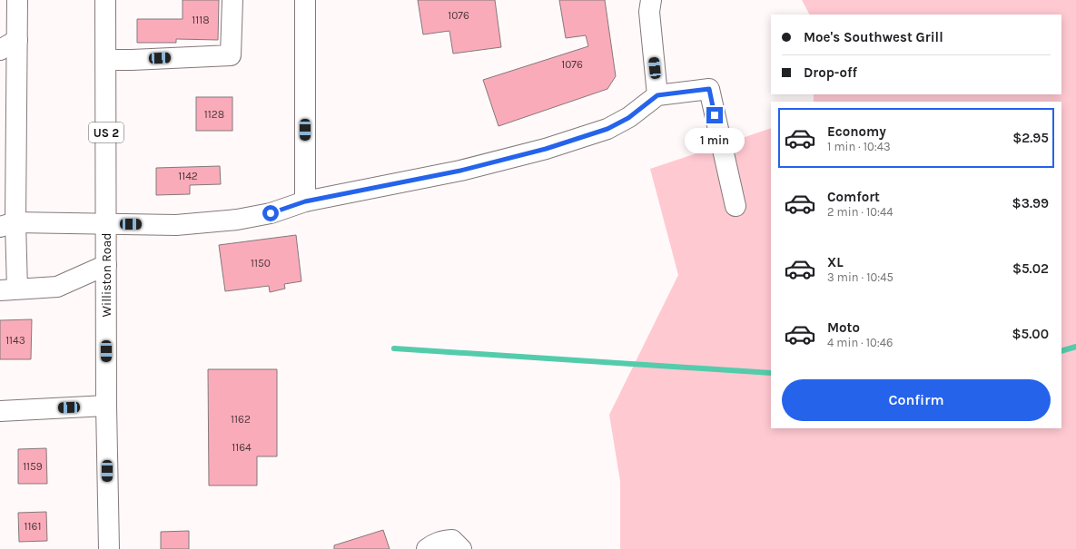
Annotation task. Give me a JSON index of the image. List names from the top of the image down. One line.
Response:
{"streets":{"main road":["US 2","Williston Road"]},"house_numbers":["1076","1118","1076","1128","1142","1150","1143","1162","1164","1159","1161"],"page":{"banner":["Moe's Southwest Grill","Drop-off"],"list":[{"name":"Economy","note":"1 min · 10:43","value":"$2.95"},{"name":"Comfort","note":"2 min · 10:44","value":"$3.99"},{"name":"XL","note":"3 min · 10:45","value":"$5.02"},{"name":"Moto","note":"4 min · 10:46","value":"$5.00"}],"bubble":"1 min","buttons":"Confirm"}}
